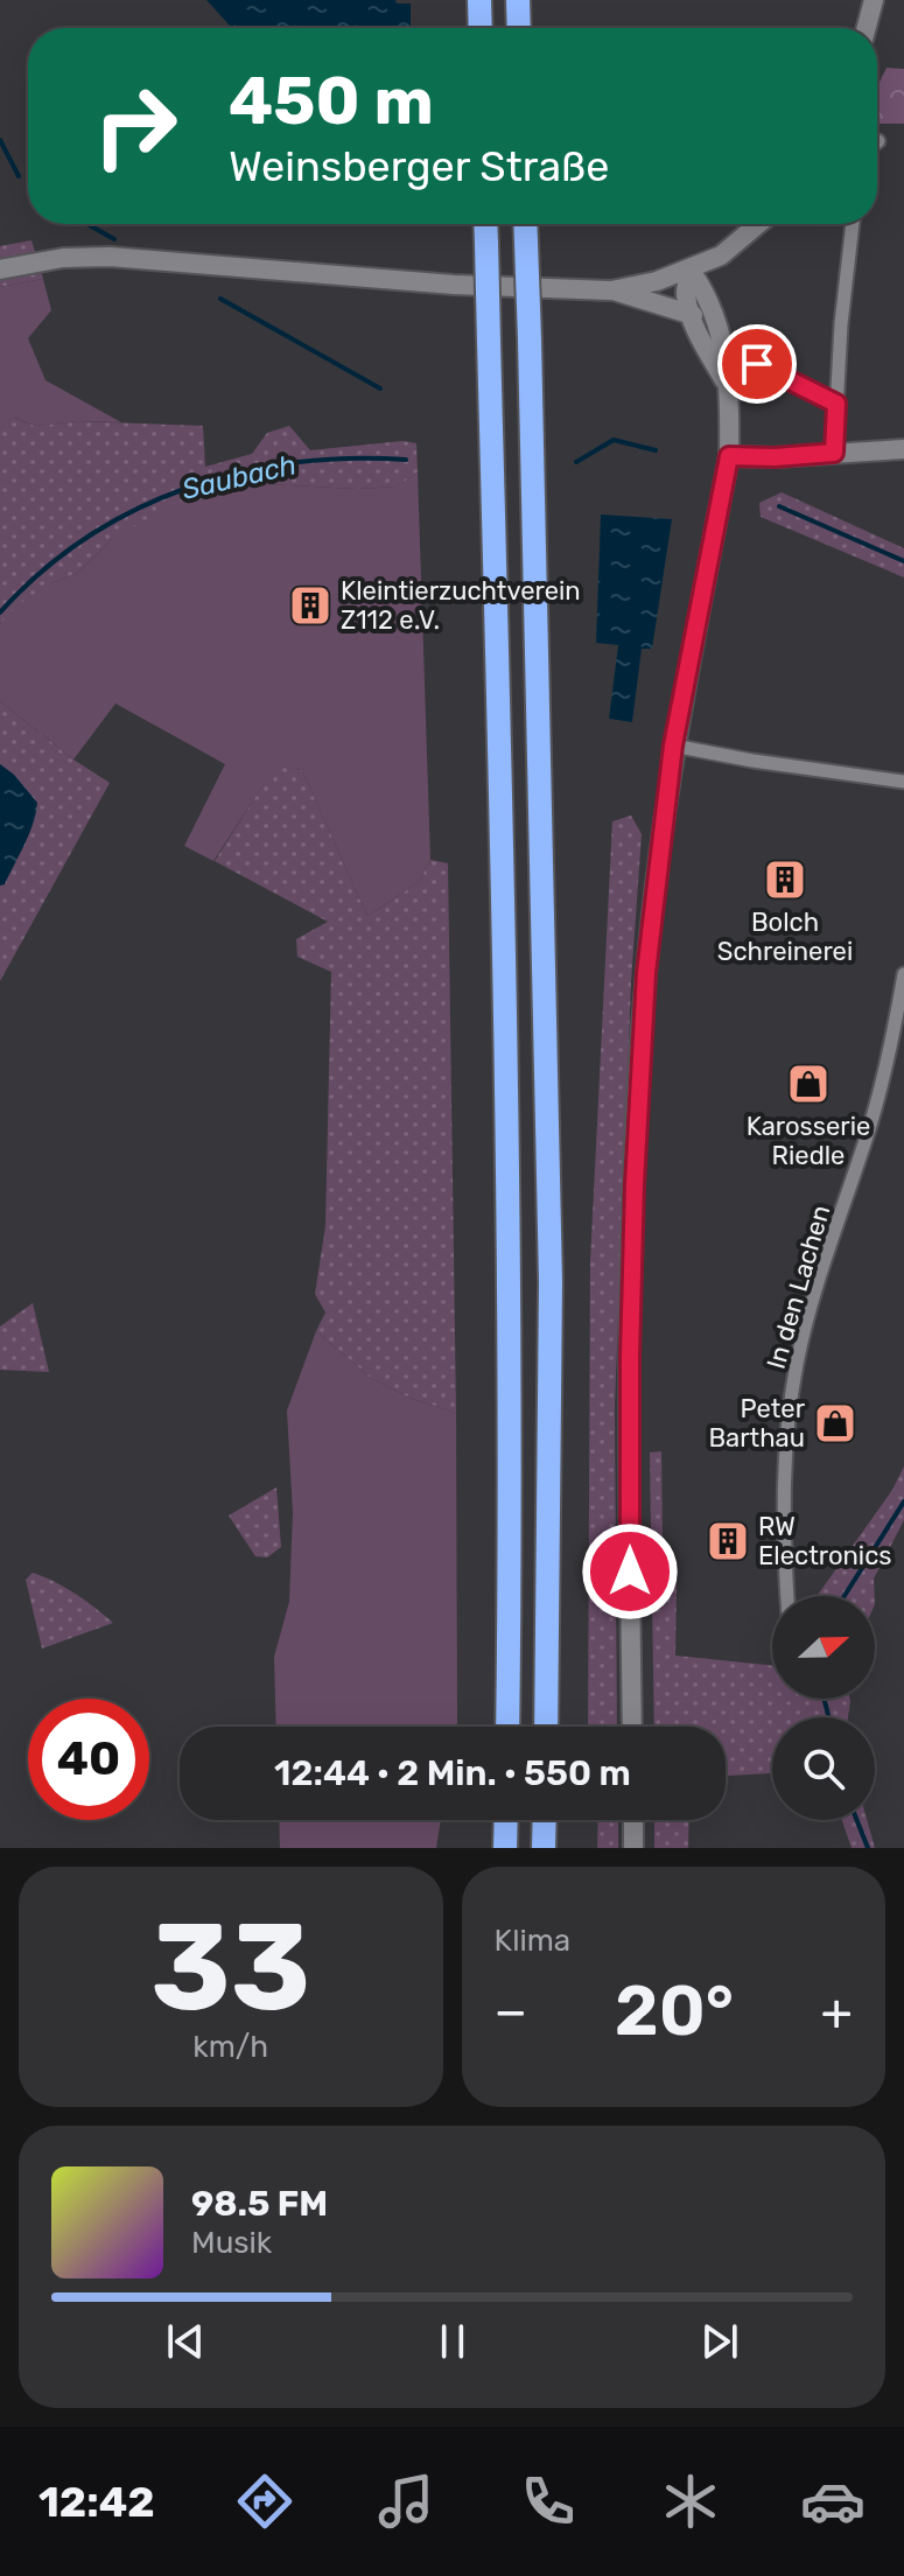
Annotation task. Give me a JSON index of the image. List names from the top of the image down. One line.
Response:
{"streets":{"street":["In den Lachen"]},"water":["Saubach"],"places":{"building":["Kleintierzuchtverein Z112 e.V.","Bolch Schreinerei","RW Electronics"],"shop":["Karosserie Riedle","Peter Barthau"]},"north":"right","page":{"turn":["450 m","Weinsberger Straße"],"limit":"40","trip":"12:44 · 2 Min. · 550 m","tile":[["33","km/h"],"Klima"],"heat":["−","20°","+"],"song":["98.5 FM","Musik"],"tabs":"12:42"}}
